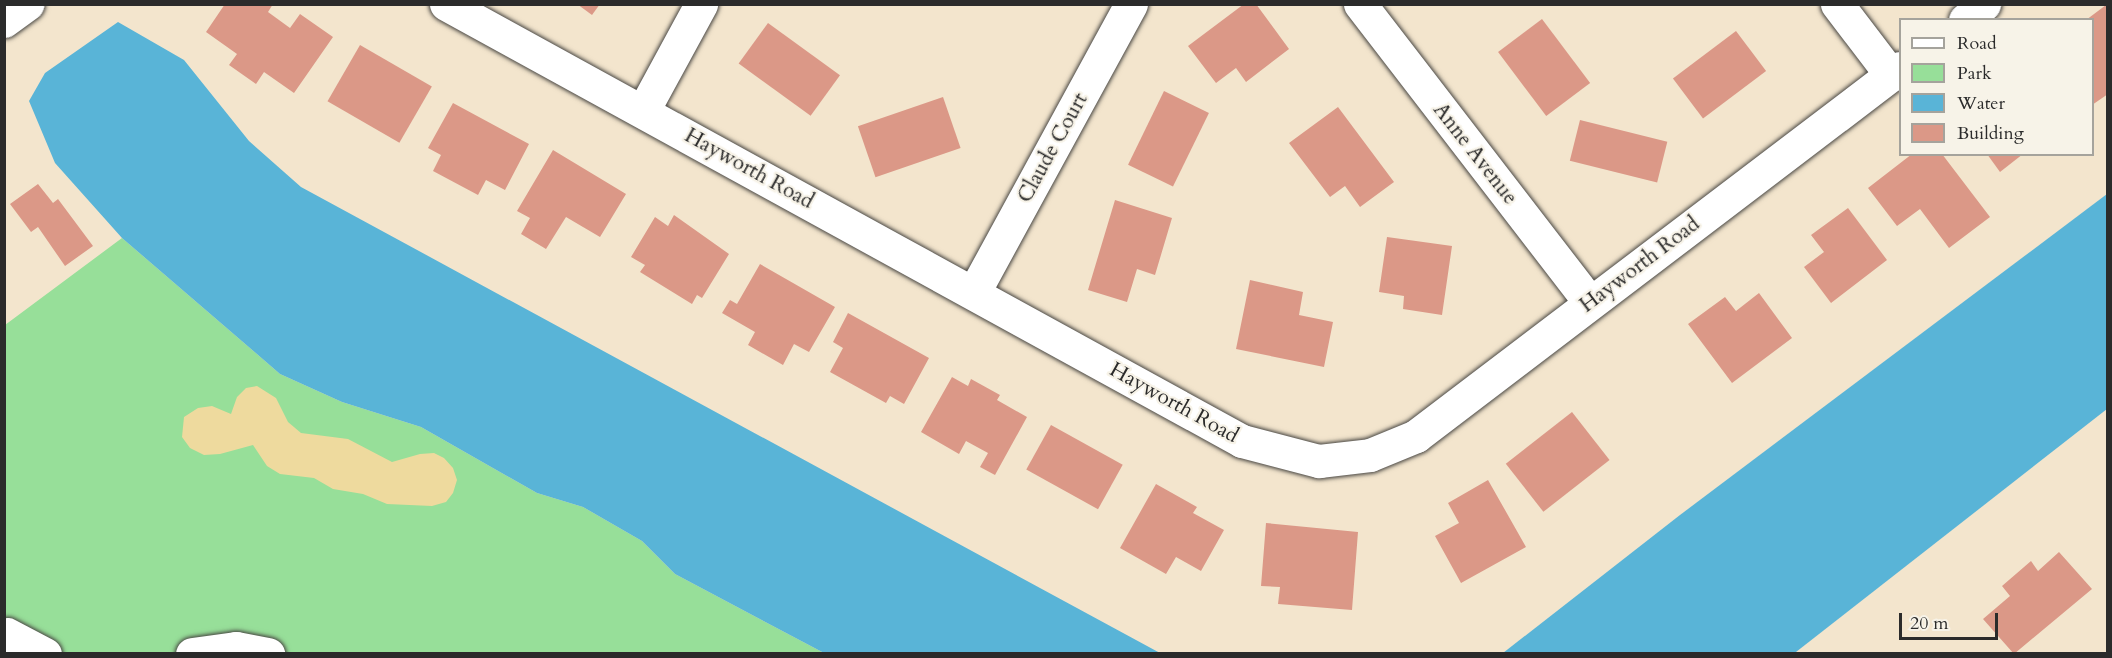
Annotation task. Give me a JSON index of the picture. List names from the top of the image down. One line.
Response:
{"streets":{"street":["Claude Court","Anne Avenue","Hayworth Road"]},"crossings":[["Claude Court","Hayworth Road"],["Anne Avenue","Hayworth Road"]],"legend":["Road","Park","Water","Building"],"scale_bar":"20 m"}
